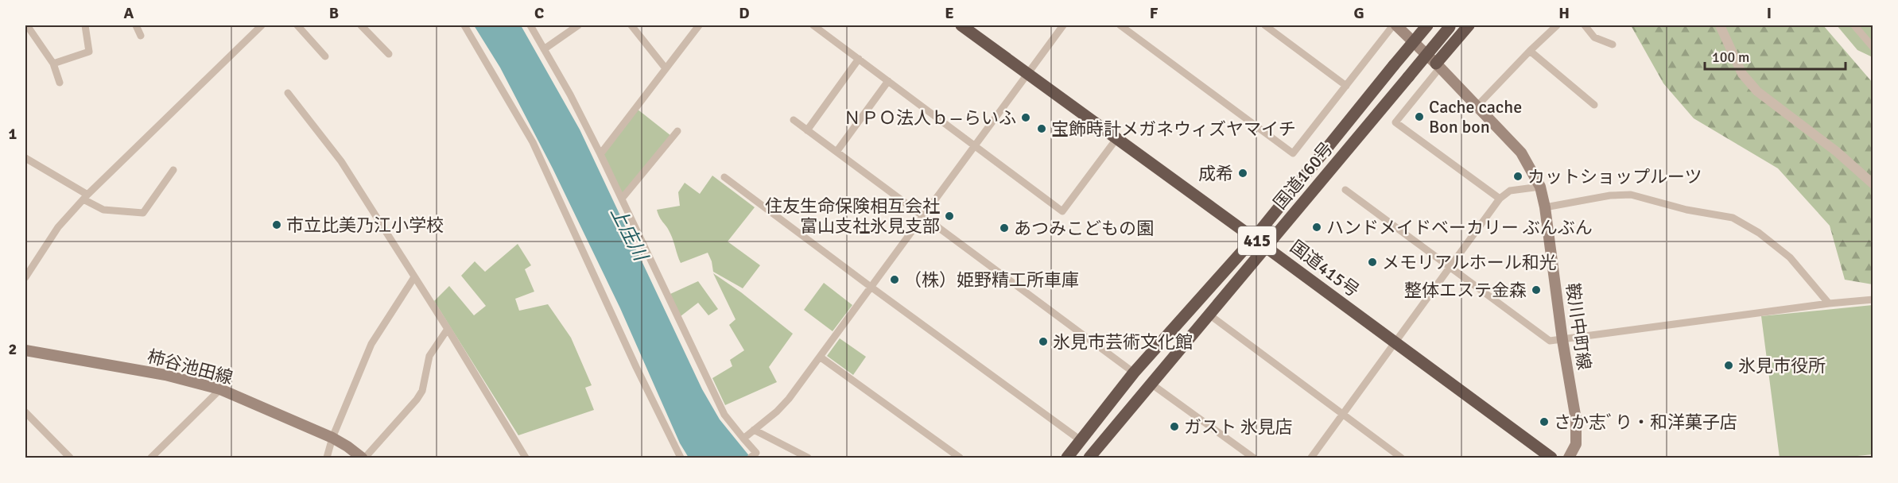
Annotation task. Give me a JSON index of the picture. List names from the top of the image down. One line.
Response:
{"streets":{"highway":["国道160号","415","国道415号"],"main road":["鞍川中町線","柿谷池田線"]},"crossings":[["国道160号","国道415号"]],"water":["上庄川"],"places":["Cache cache Bon bon","ＮＰＯ法人ｂ―らいふ","宝飾時計メガネウィズヤマイチ","成希","カットショップルーツ","住友生命保険相互会社 富山支社氷見支部","市立比美乃江小学校","ハンドメイドベーカリー ぶんぶん","あつみこどもの園","メモリアルホール和光","（株）姫野精工所車庫","整体エステ金森","氷見市芸術文化館","氷見市役所","さか志ﾞり・和洋菓子店","ガスト 氷見店"],"scale_bar":"100 m","grid":{"columns":["A","B","C","D","E","F","G","H","I"],"rows":["1","2"]}}
